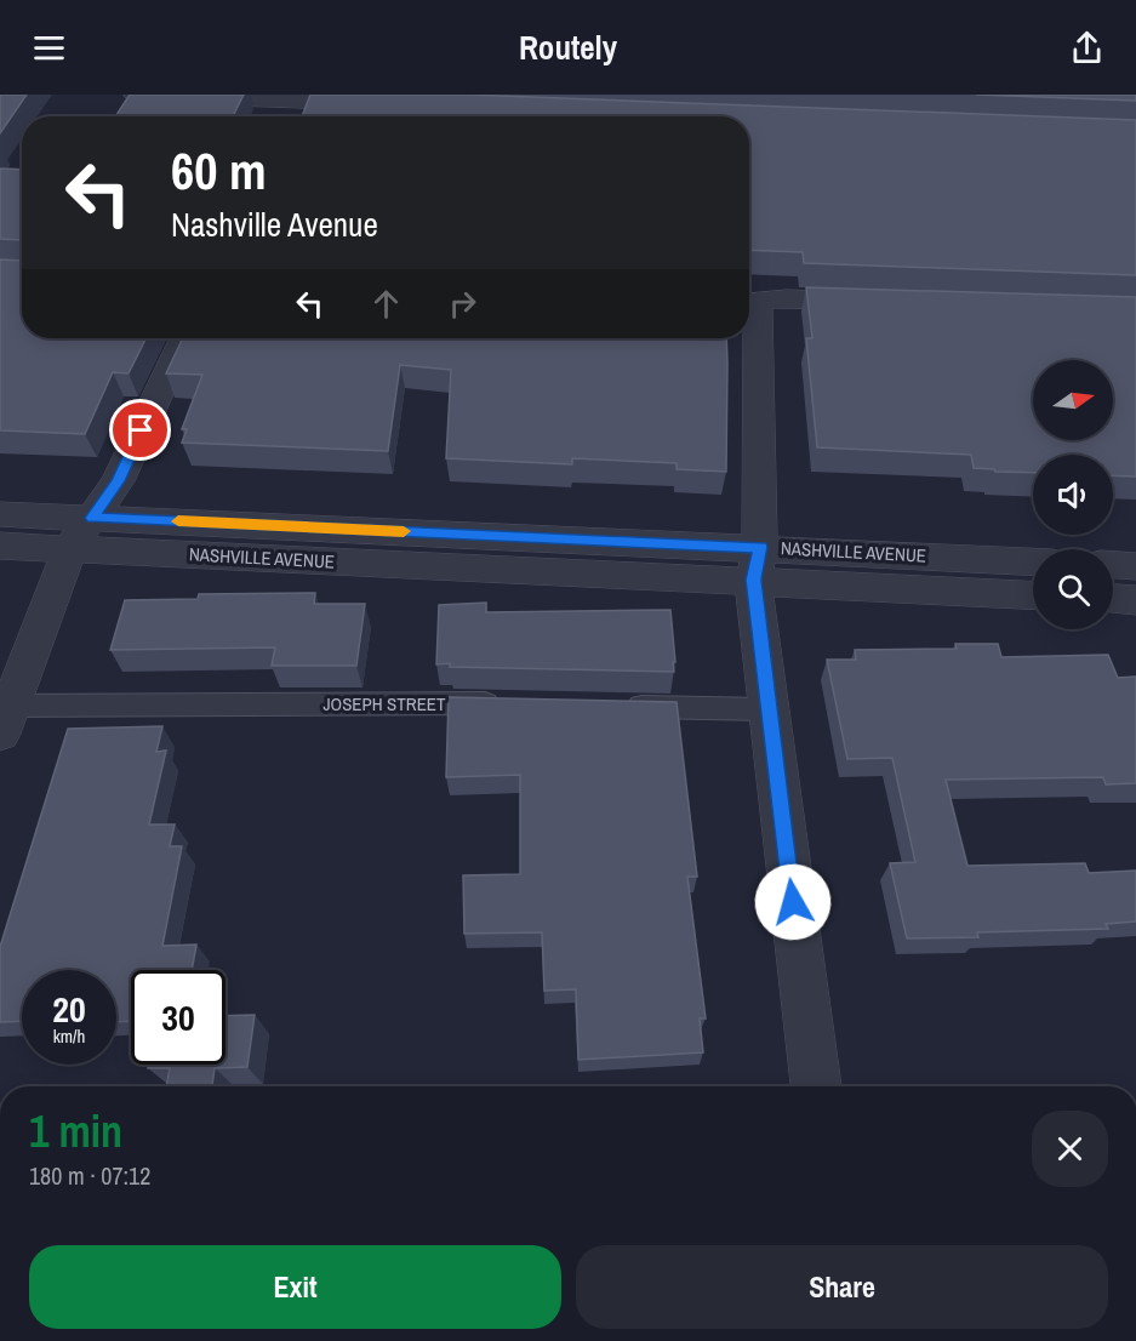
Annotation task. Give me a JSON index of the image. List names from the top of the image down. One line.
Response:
{"streets":{"street":["NASHVILLE AVENUE"],"lane":["JOSEPH STREET"]},"north":"right","page":{"header":"Routely","turn":["60 m","Nashville Avenue"],"speed":"20 km/h","limit":"30","heading":["1 min","180 m · 07:12"],"buttons":["Exit","Share"]}}
